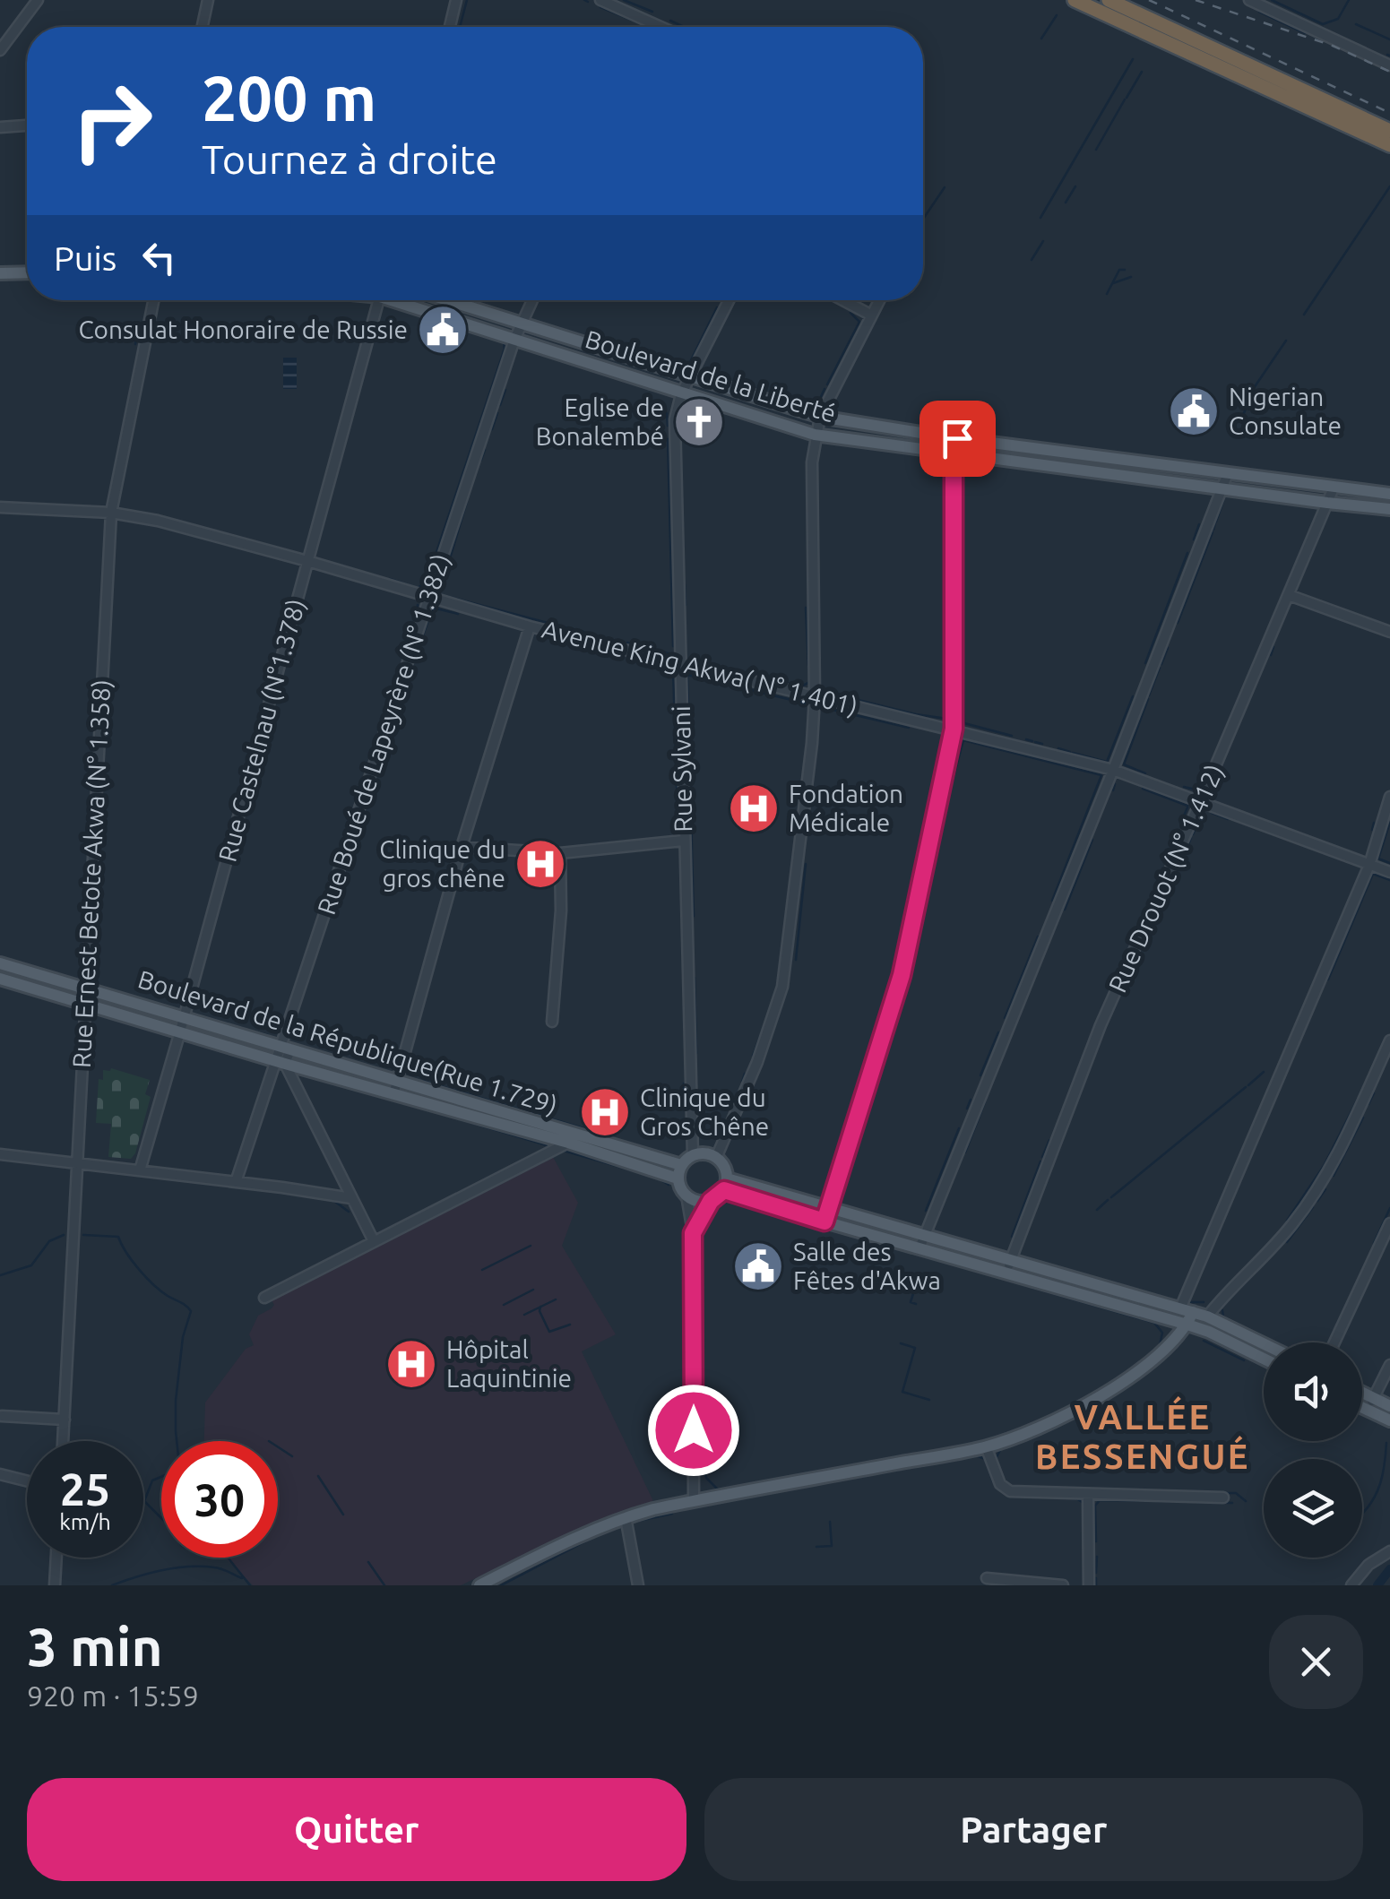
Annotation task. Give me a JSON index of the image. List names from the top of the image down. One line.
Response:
{"streets":{"main road":["Boulevard de la Liberté","Boulevard de la République(Rue 1.729)"],"street":["Avenue King Akwa( N° 1.401)","Rue Castelnau (N°1.378)","Rue Boué de Lapeyrère (N° 1.382)","Rue Sylvani","Rue Ernest Betote Akwa (N° 1.358)","Rue Drouot (N° 1.412)"]},"crossings":[["Boulevard de la Liberté","Rue Boué de Lapeyrère (N° 1.382)"],["Boulevard de la Liberté","Rue Sylvani"],["Boulevard de la Liberté","Rue Drouot (N° 1.412)"],["Avenue King Akwa( N° 1.401)","Rue Castelnau (N°1.378)"],["Avenue King Akwa( N° 1.401)","Rue Boué de Lapeyrère (N° 1.382)"],["Avenue King Akwa( N° 1.401)","Rue Sylvani"],["Avenue King Akwa( N° 1.401)","Rue Ernest Betote Akwa (N° 1.358)"],["Avenue King Akwa( N° 1.401)","Rue Drouot (N° 1.412)"],["Rue Castelnau (N°1.378)","Boulevard de la République(Rue 1.729)"],["Rue Boué de Lapeyrère (N° 1.382)","Boulevard de la République(Rue 1.729)"],["Rue Sylvani","Boulevard de la République(Rue 1.729)"],["Rue Ernest Betote Akwa (N° 1.358)","Boulevard de la République(Rue 1.729)"]],"districts":["VALLÉE BESSENGUÉ"],"places":{"public building":["Consulat Honoraire de Russie","Nigerian Consulate","Salle des Fêtes d'Akwa"],"church":["Eglise de Bonalembé"],"hospital":["Fondation Médicale","Clinique du gros chêne","Clinique du Gros Chêne","Hôpital Laquintinie"]},"page":{"turn":["200 m","Tournez à droite"],"then":"Puis","speed":"25 km/h","limit":"30","heading":["3 min","920 m · 15:59"],"buttons":["Quitter","Partager"]}}
